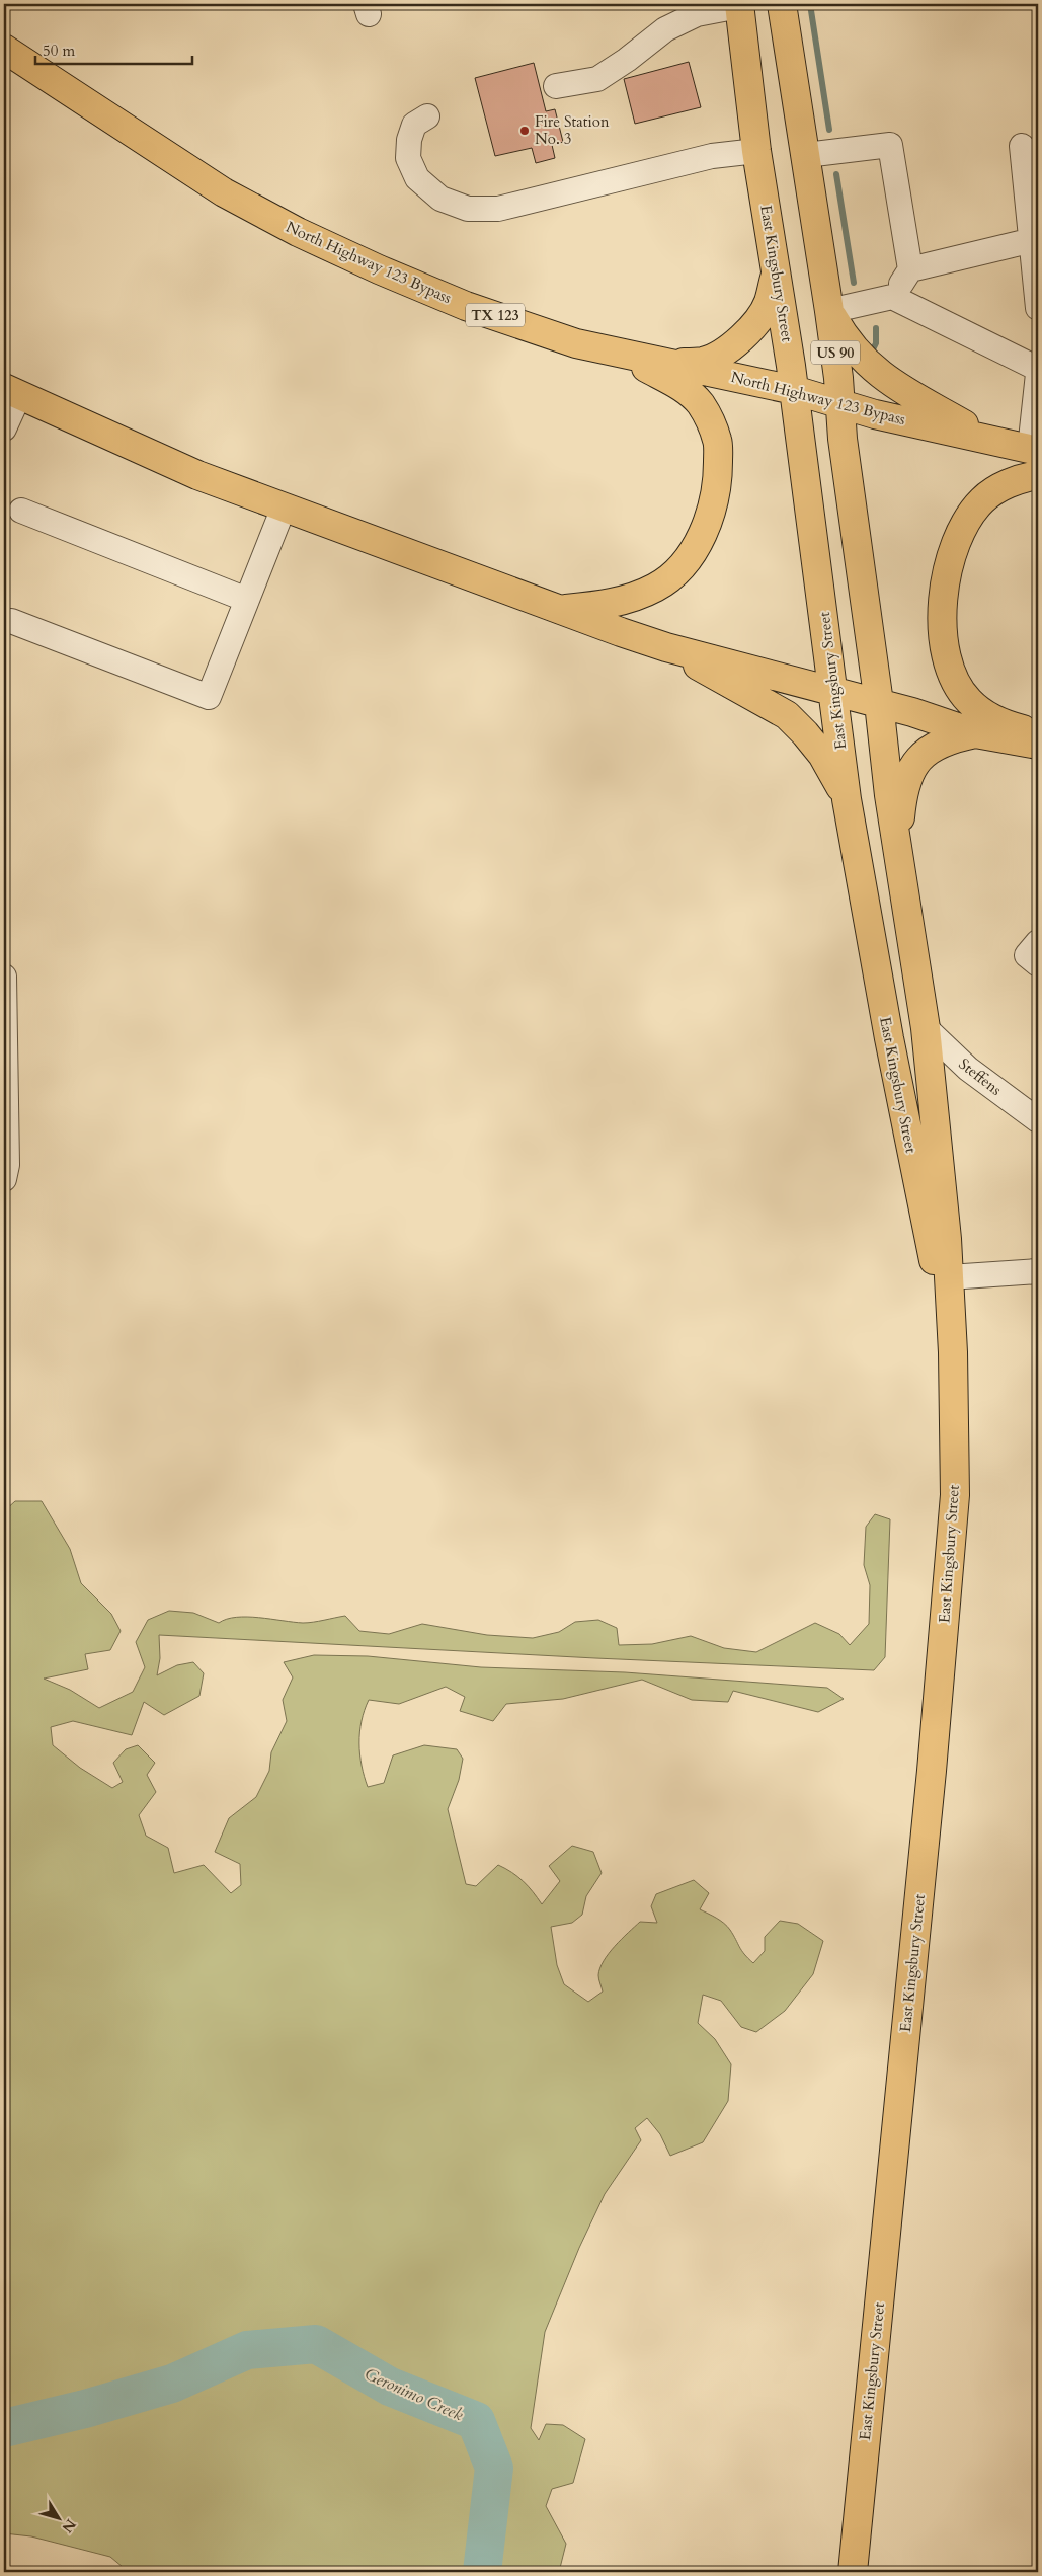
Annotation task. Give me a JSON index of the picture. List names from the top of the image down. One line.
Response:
{"streets":{"main road":["North Highway 123 Bypass","East Kingsbury Street","TX 123","US 90"],"street":["Steffens"]},"crossings":[["North Highway 123 Bypass","East Kingsbury Street"],["East Kingsbury Street","Steffens"]],"water":["Geronimo Creek"],"places":["Fire Station No. 3"],"scale_bar":"50 m","north":"bottom right"}
